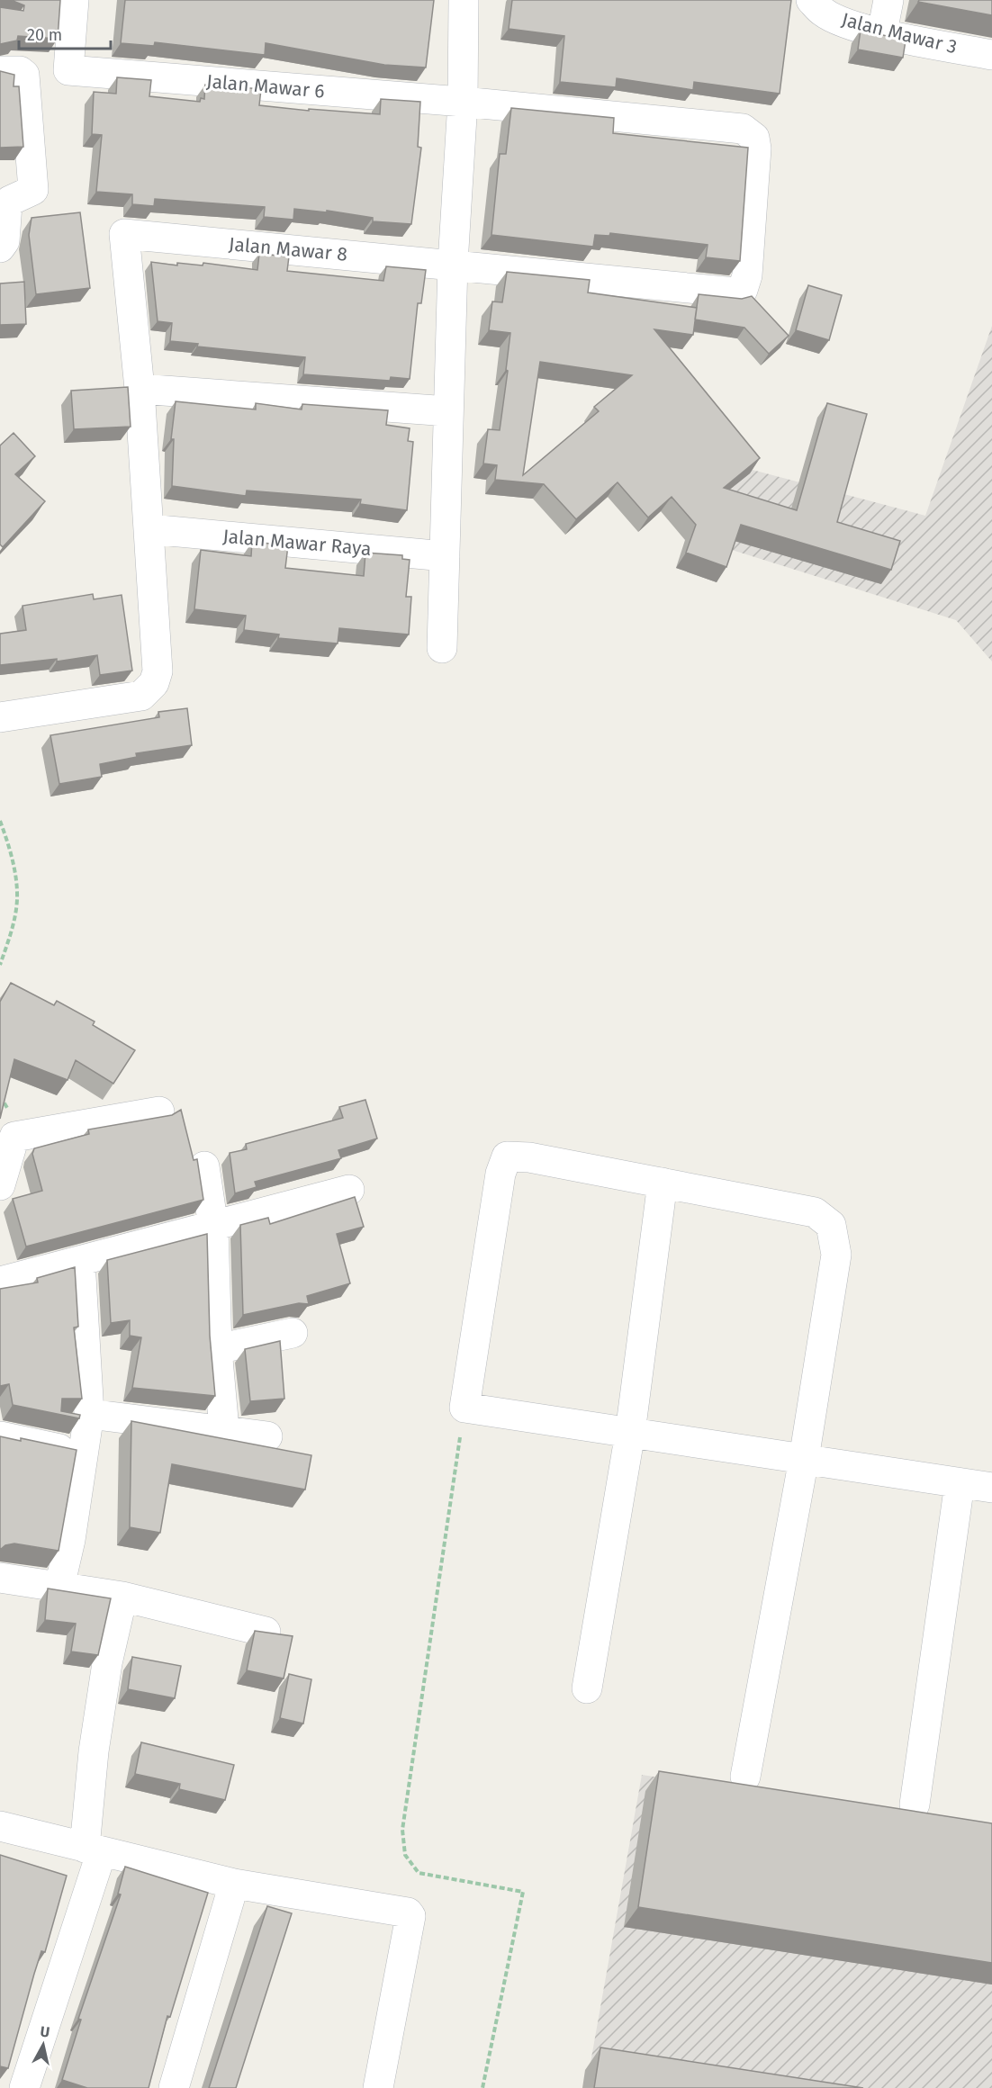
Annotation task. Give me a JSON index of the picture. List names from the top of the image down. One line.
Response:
{"streets":{"street":["Jalan Mawar 3","Jalan Mawar 6","Jalan Mawar 8","Jalan Mawar Raya"]},"crossings":[["Jalan Mawar 6","Jalan Mawar 8"]],"scale_bar":"20 m","north":"top"}
